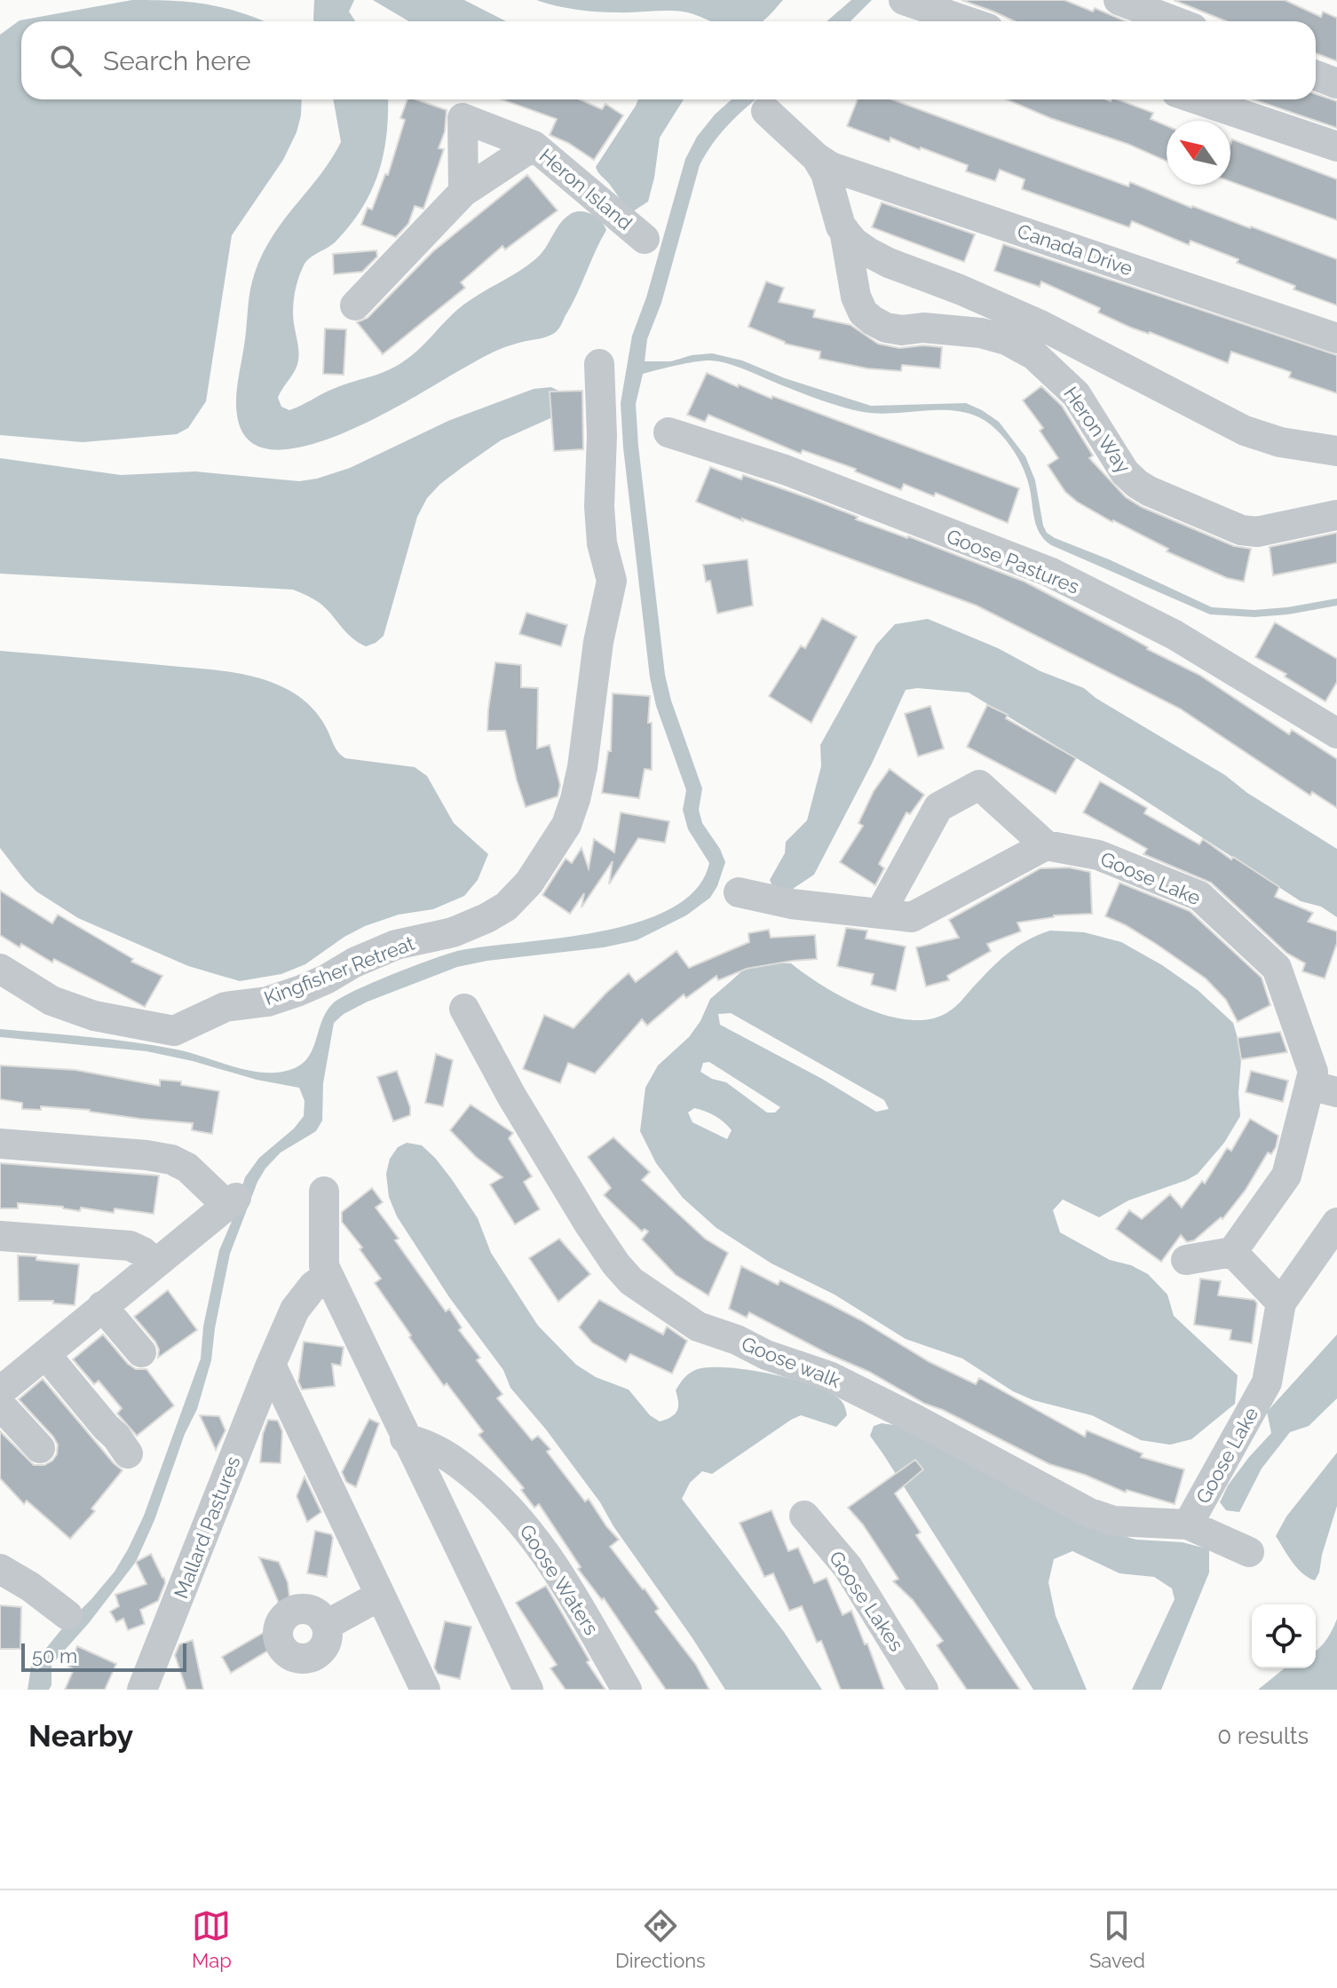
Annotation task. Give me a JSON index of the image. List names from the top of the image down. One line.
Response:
{"streets":{"street":["Heron Island","Canada Drive","Heron Way","Goose Pastures","Goose Lake","Kingfisher Retreat","Goose walk","Mallard Pastures","Goose Waters","Goose Lakes"]},"crossings":[["Canada Drive","Heron Way"],["Goose Lake","Goose walk"]],"scale_bar":"50 m","north":"top left","page":{"search":"Search here","scale":"50 m","heading":["Nearby","0 results"],"nav":["Map","Directions","Saved"]}}
